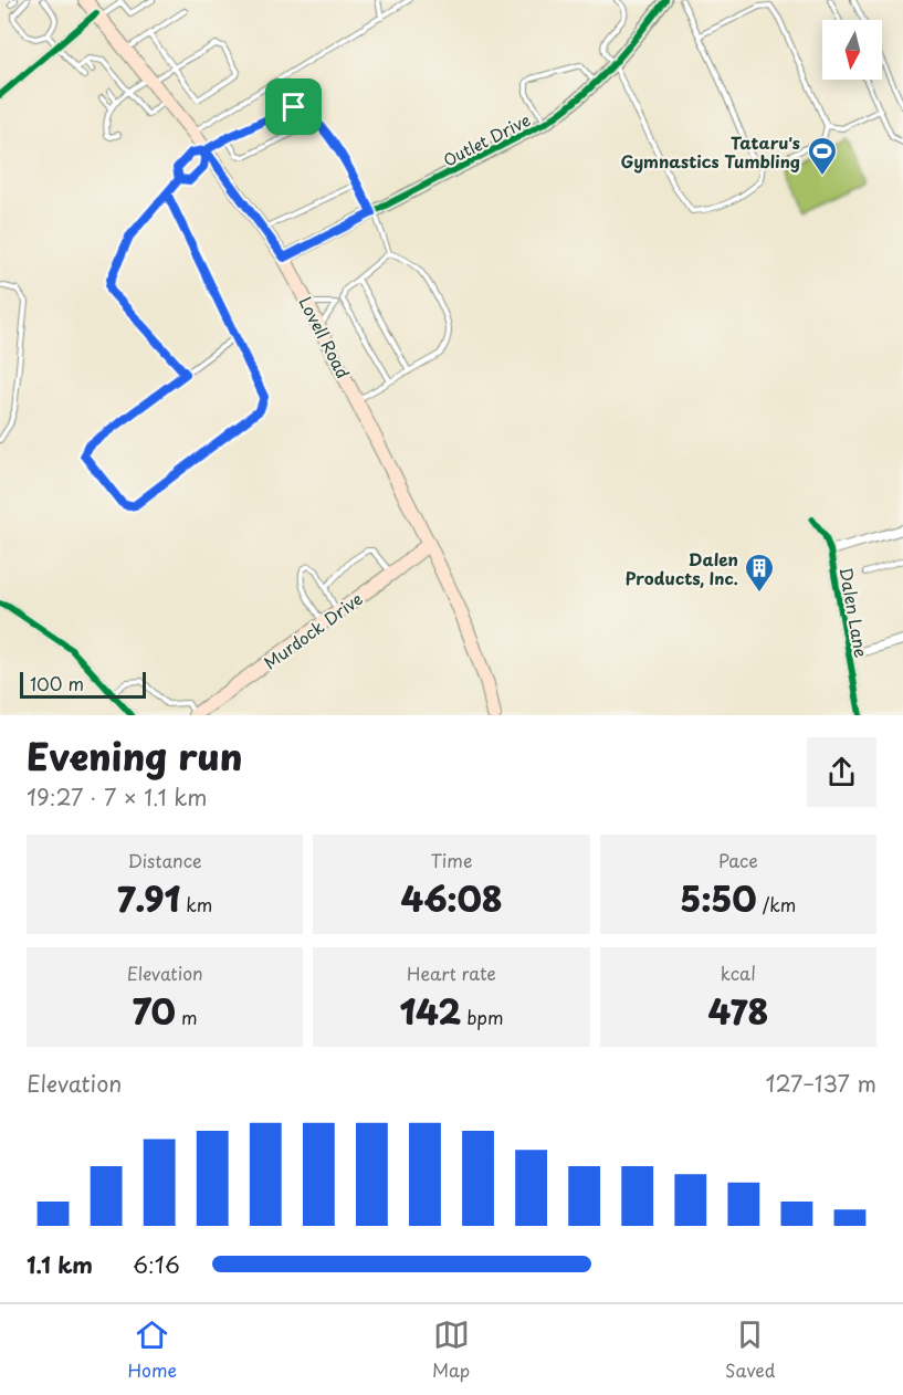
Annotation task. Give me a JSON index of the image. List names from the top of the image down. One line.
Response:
{"streets":{"main road":["Lovell Road","Murdock Drive"],"street":["Outlet Drive","Dalen Lane"]},"crossings":[["Outlet Drive","Lovell Road"],["Lovell Road","Murdock Drive"]],"places":{"sports":["Tataru's Gymnastics Tumbling"],"building":["Dalen Products, Inc."]},"scale_bar":"100 m","north":"bottom","page":{"scale":"100 m","heading":["Evening run","19:27 · 7 × 1.1 km"],"stats":[["Distance","7.91 km"],["Time","46:08"],["Pace","5:50 /km"],["Elevation","70 m"],["Heart rate","142 bpm"],["kcal","478"]],"chart":["Elevation","127–137 m"],"list":[{"name":"1.1 km","note":"6:16"}],"tabs":["Home","Map","Saved"]}}
